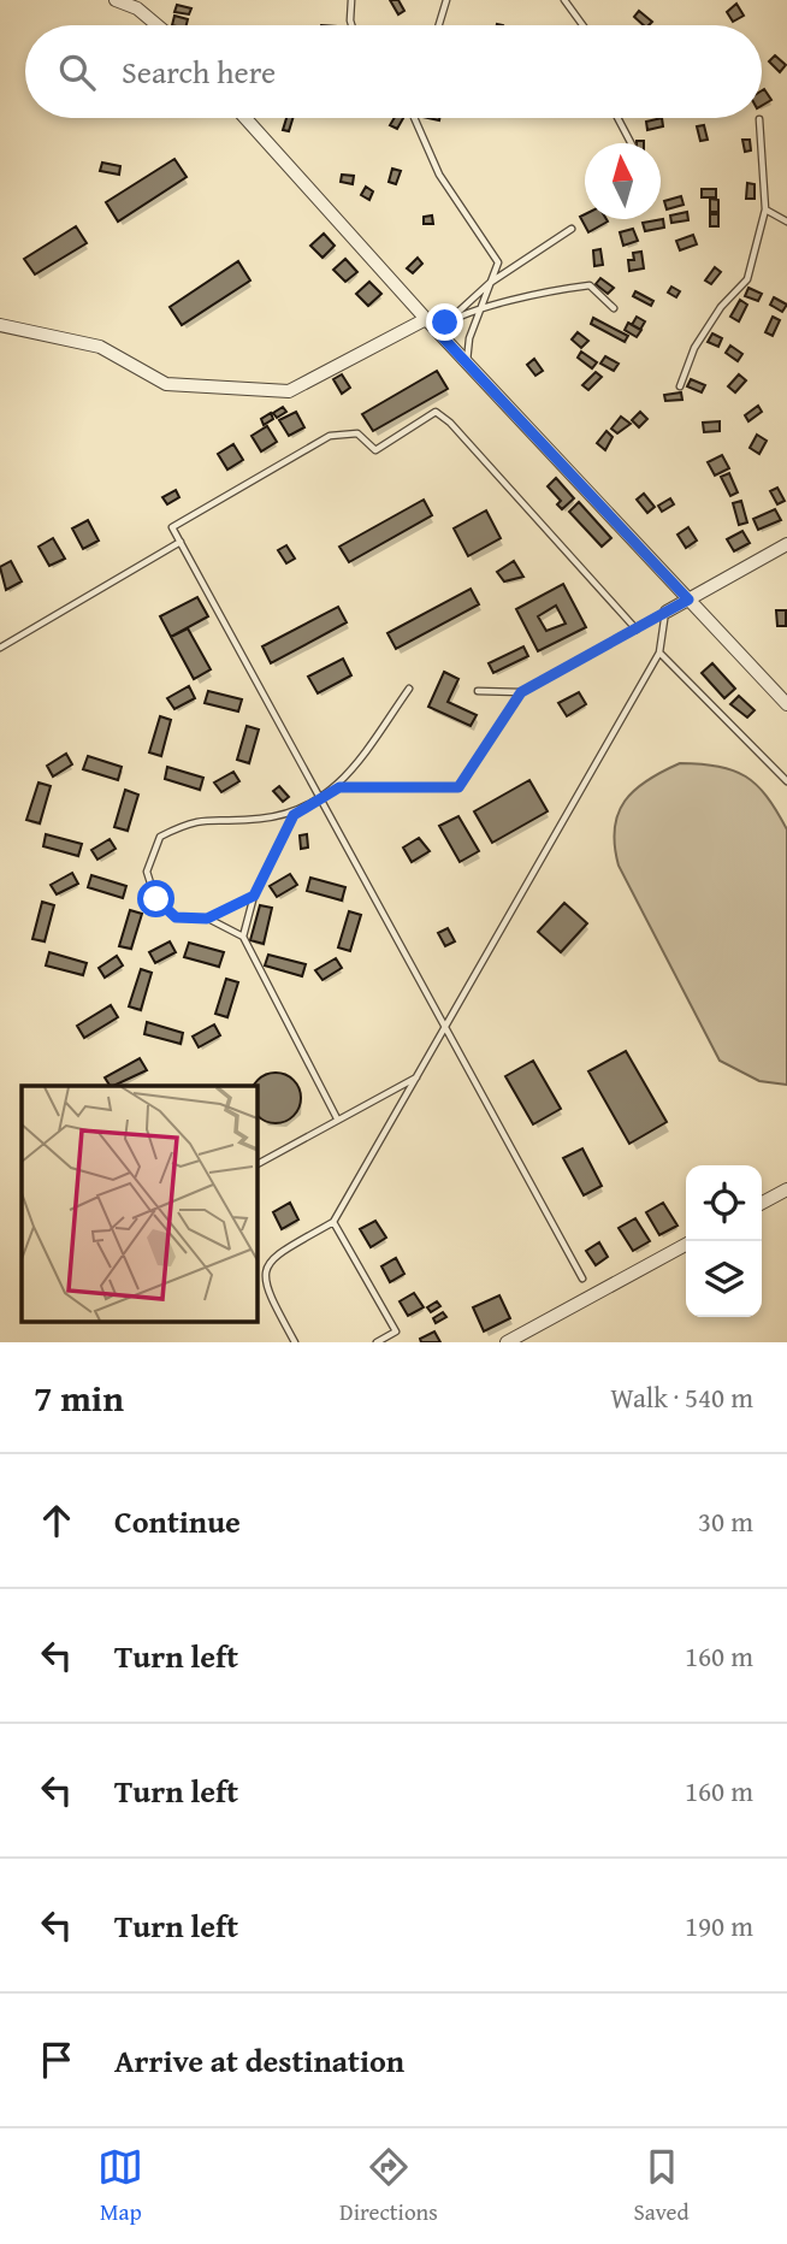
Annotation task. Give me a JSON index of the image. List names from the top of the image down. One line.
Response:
{"north":"top","page":{"search":"Search here","heading":["7 min","Walk · 540 m"],"list":[["Continue","30 m"],["Turn left","160 m"],["Turn left","160 m"],["Turn left","190 m"],"Arrive at destination"],"nav":["Map","Directions","Saved"]}}
